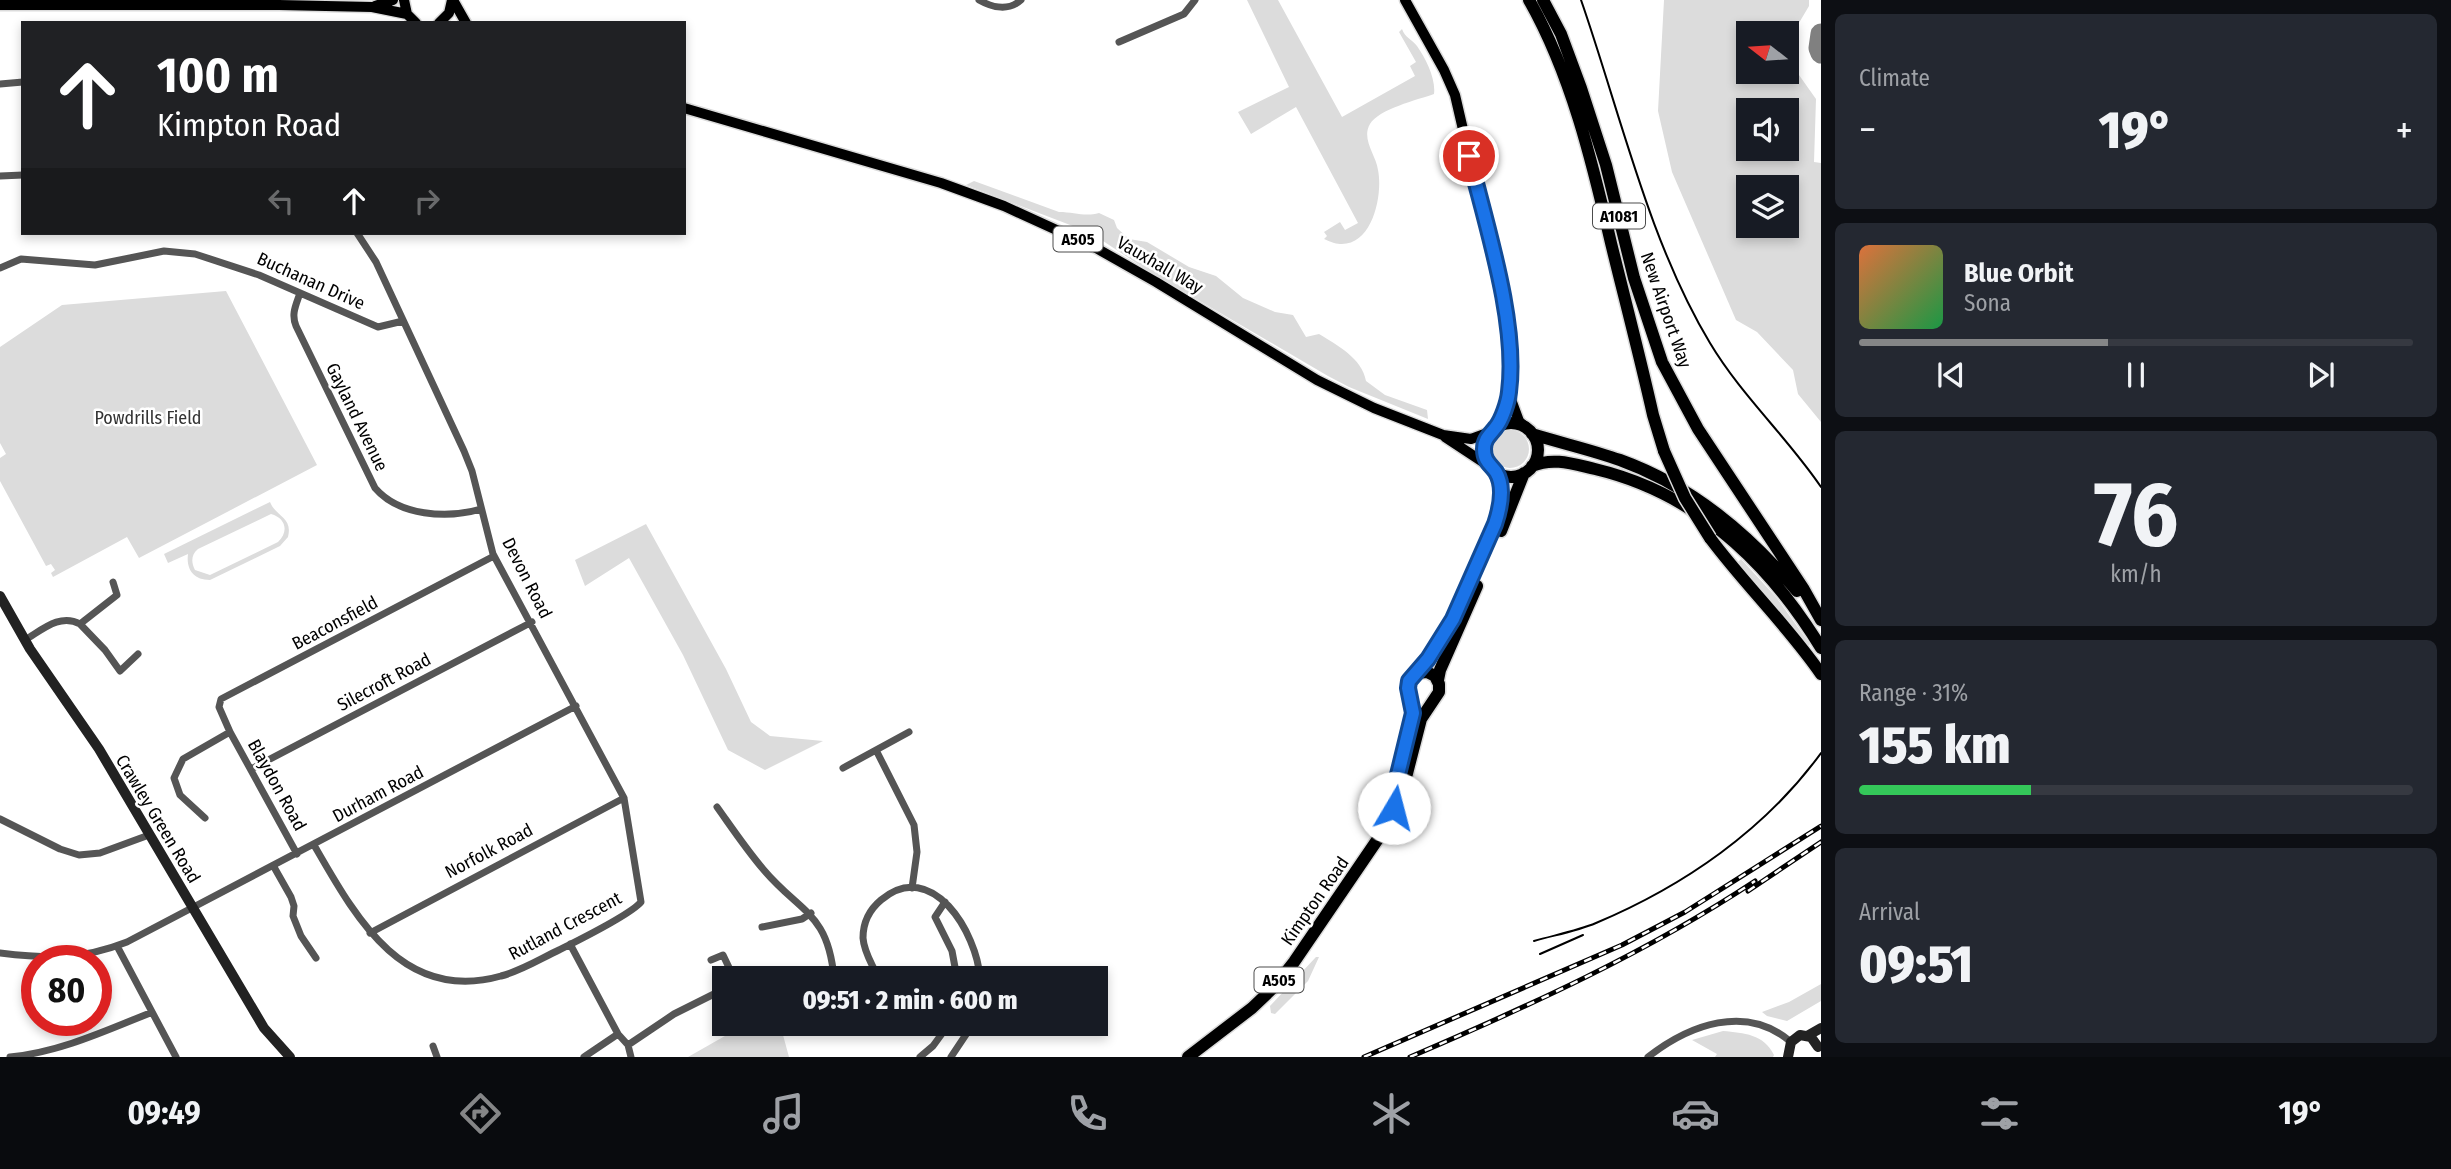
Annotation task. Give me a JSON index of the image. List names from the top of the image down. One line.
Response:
{"streets":{"highway":["A1081","A505","New Airport Way","Kimpton Road"],"main road":["Vauxhall Way"],"street":["Buchanan Drive","Gayland Avenue","Devon Road","Beaconsfield","Silecroft Road","Blaydon Road","Durham Road","Crawley Green Road","Norfolk Road","Rutland Crescent"]},"crossings":[["Vauxhall Way","New Airport Way"],["Buchanan Drive","Gayland Avenue"],["Buchanan Drive","Devon Road"],["Gayland Avenue","Devon Road"],["Devon Road","Beaconsfield"],["Devon Road","Silecroft Road"],["Devon Road","Durham Road"],["Devon Road","Norfolk Road"],["Devon Road","Rutland Crescent"],["Beaconsfield","Blaydon Road"],["Silecroft Road","Blaydon Road"],["Blaydon Road","Durham Road"],["Durham Road","Crawley Green Road"],["Durham Road","Rutland Crescent"],["Norfolk Road","Rutland Crescent"]],"parks":["Powdrills Field"],"north":"left","page":{"tile":["Climate",["76","km/h"],["Range · 31%","155 km"],["Arrival","09:51"]],"turn":["100 m","Kimpton Road"],"heat":["−","19°","+"],"song":["Blue Orbit","Sona"],"limit":"80","trip":"09:51 · 2 min · 600 m","tabs":["09:49","19°"]}}
